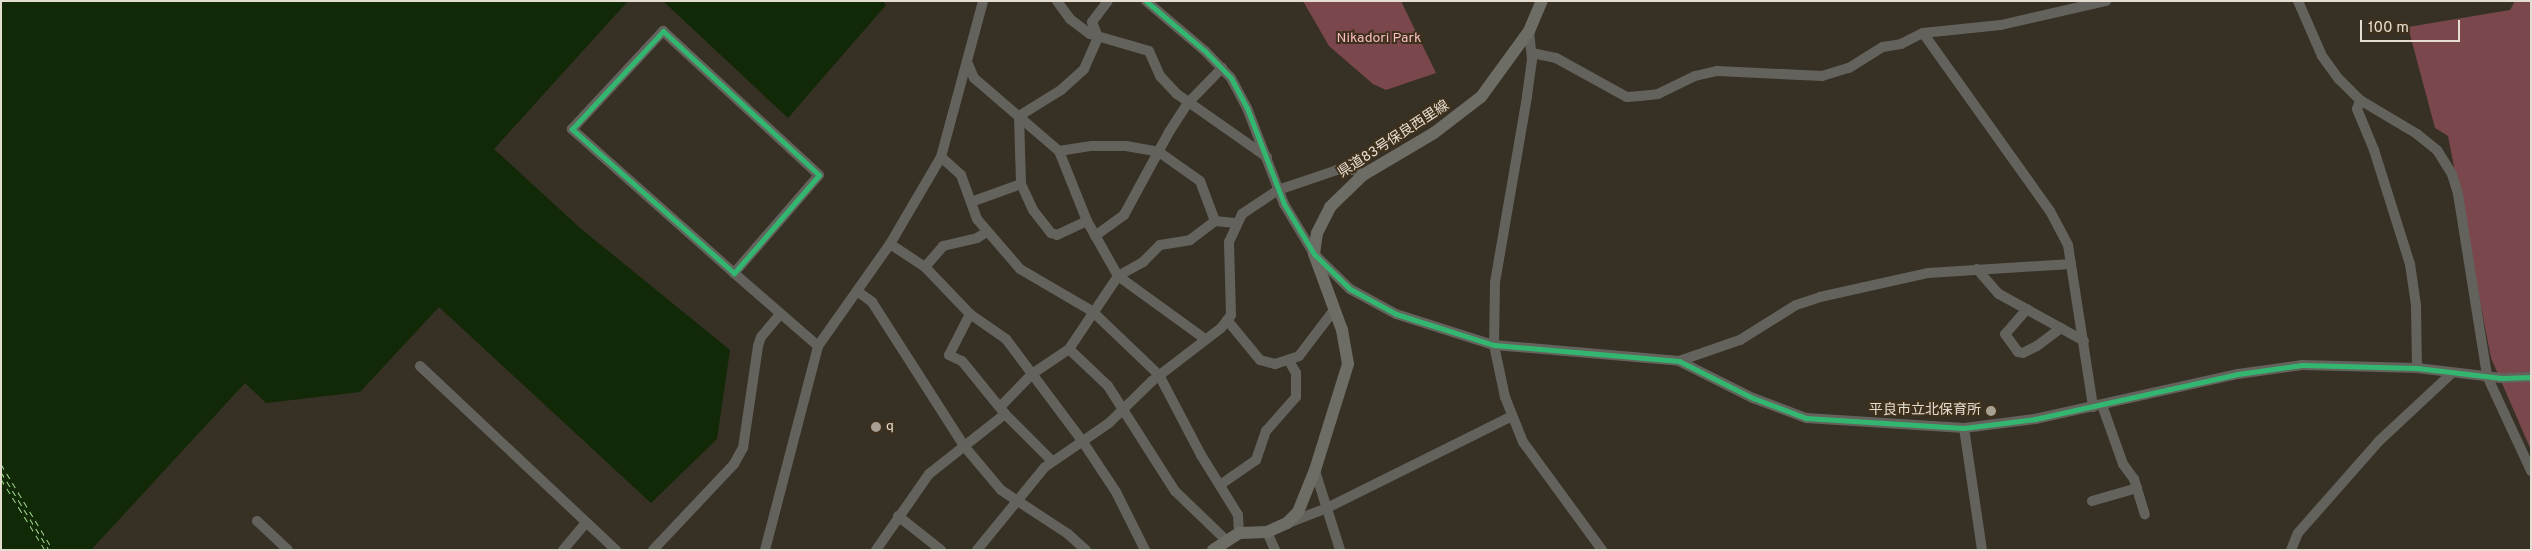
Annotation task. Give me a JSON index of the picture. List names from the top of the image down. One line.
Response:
{"streets":{"main road":["県道83号保良西里線"]},"parks":["Nikadori Park"],"places":["平良市立北保育所","q"],"scale_bar":"100 m"}
